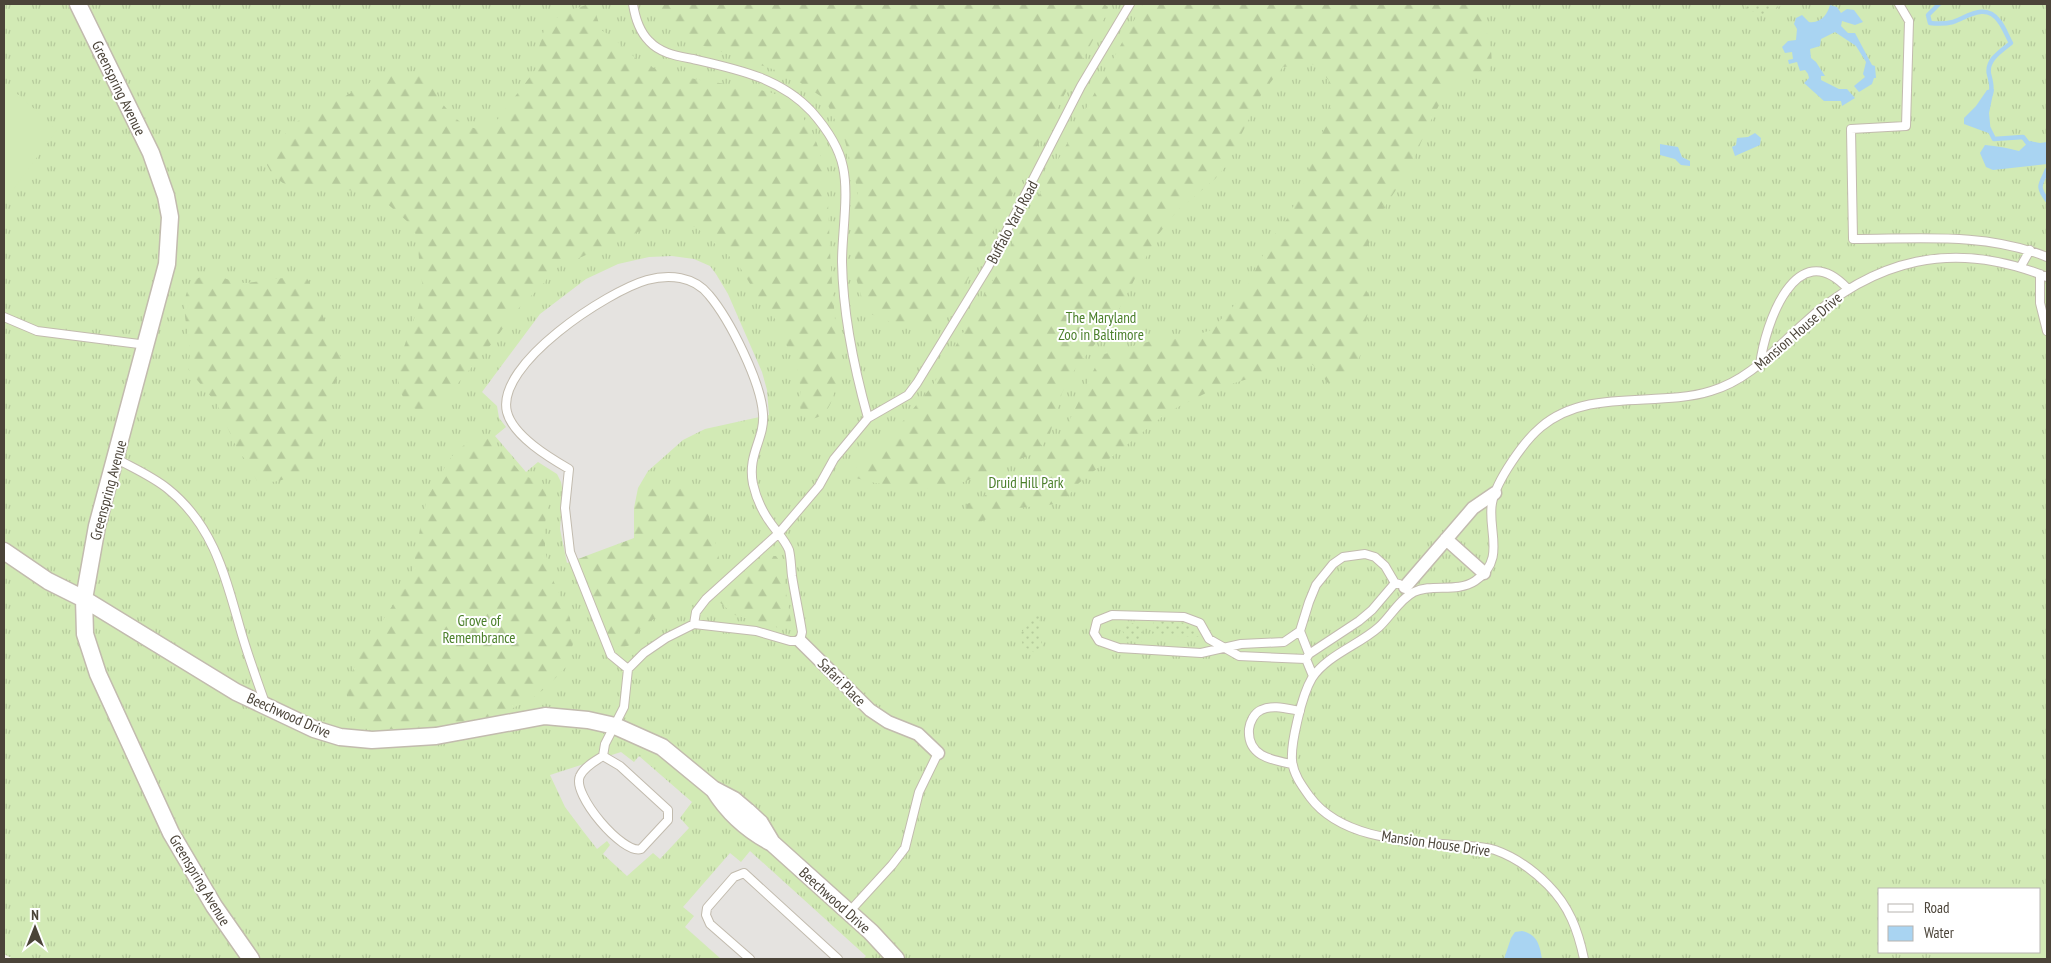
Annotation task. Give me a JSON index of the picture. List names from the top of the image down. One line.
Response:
{"streets":{"street":["Greenspring Avenue","Mansion House Drive","Safari Place","Beechwood Drive"],"lane":["Buffalo Yard Road"]},"crossings":[["Greenspring Avenue","Beechwood Drive"],["Safari Place","Beechwood Drive"]],"parks":["The Maryland Zoo in Baltimore","Druid Hill Park","Grove of Remembrance"],"legend":["Road","Water"],"north":"top"}
